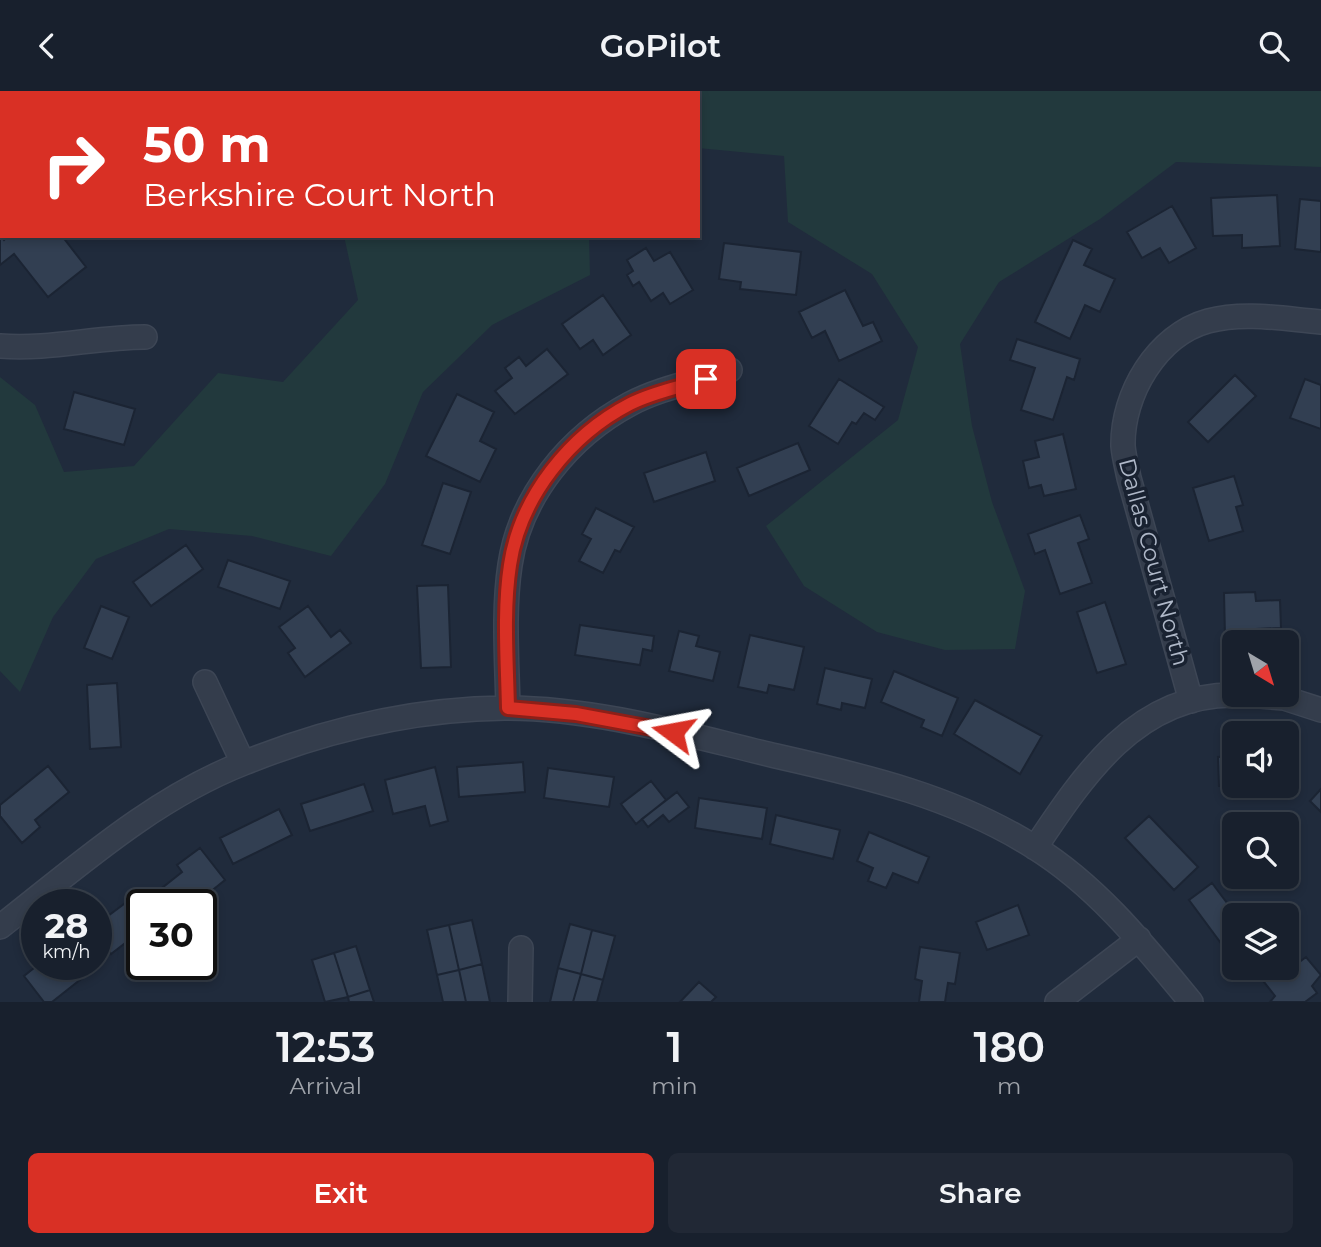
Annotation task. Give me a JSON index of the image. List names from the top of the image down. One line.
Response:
{"streets":{"street":["Dallas Court North"]},"north":"bottom right","page":{"header":"GoPilot","turn":["50 m","Berkshire Court North"],"speed":"28 km/h","limit":"30","eta":["12:53","Arrival","1","min","180","m"],"buttons":["Exit","Share"]}}
